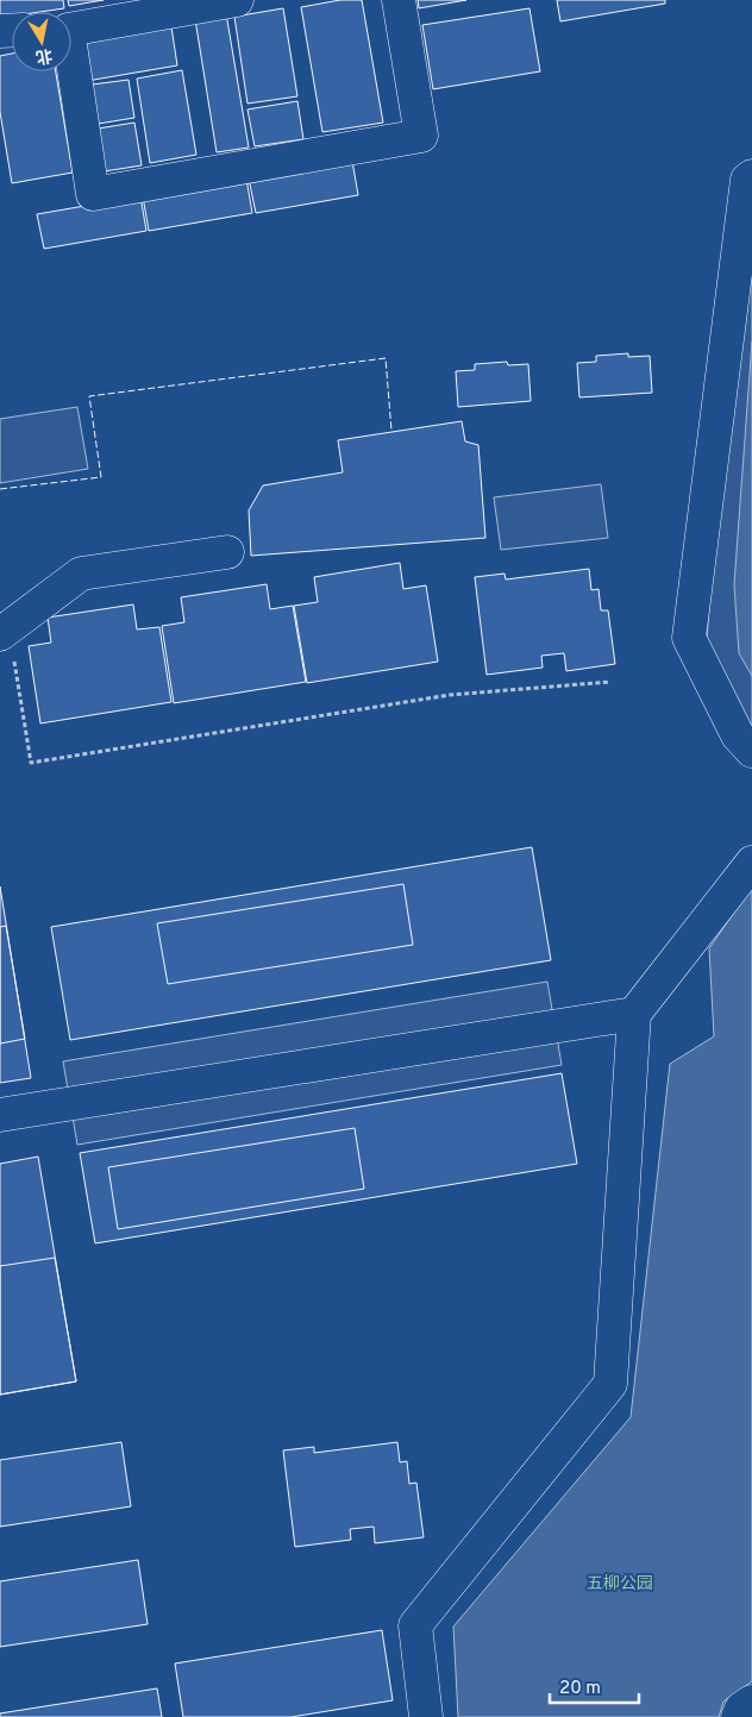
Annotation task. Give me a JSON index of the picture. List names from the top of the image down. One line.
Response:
{"parks":["五柳公园"],"scale_bar":"20 m","north":"bottom"}
